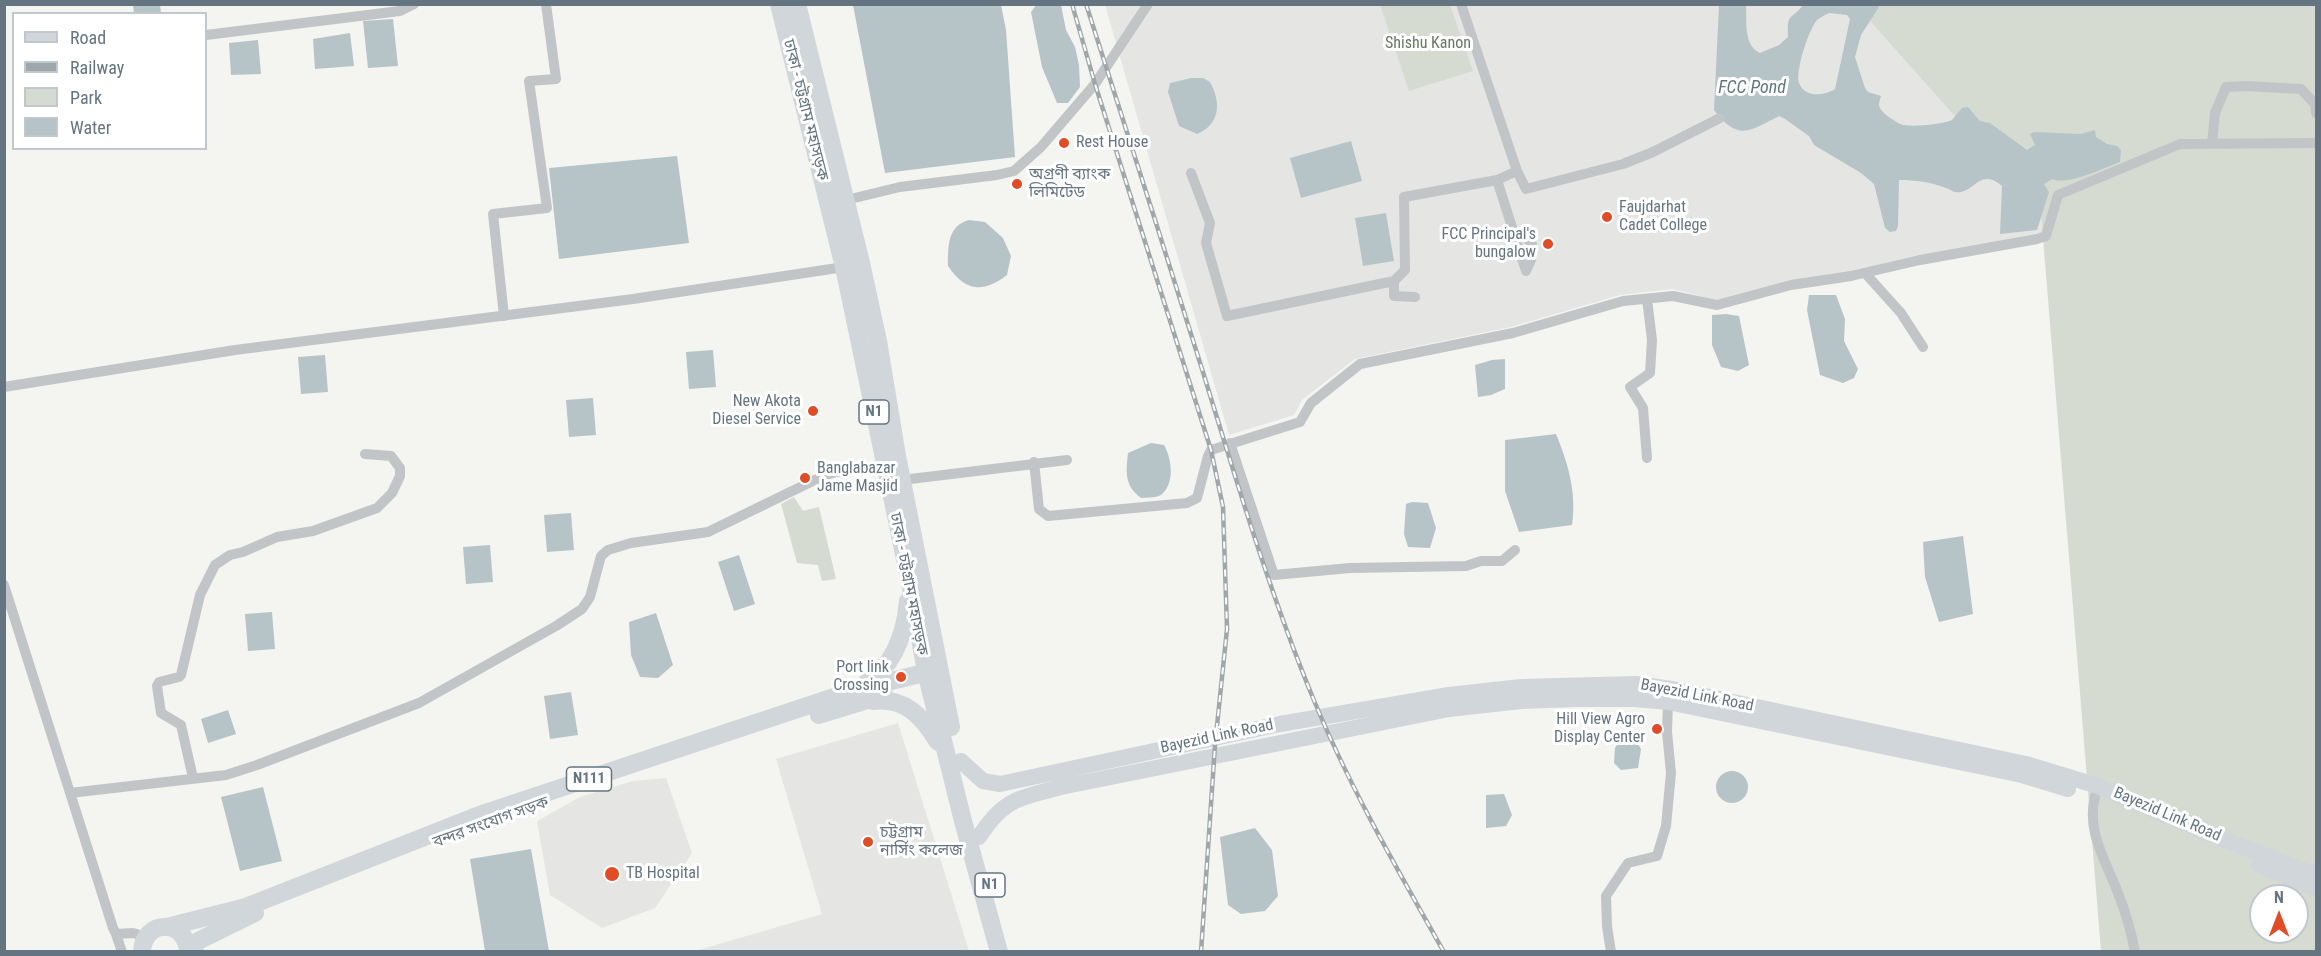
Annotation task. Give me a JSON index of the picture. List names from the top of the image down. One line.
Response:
{"streets":{"highway":["ঢাকা - চট্টগ্রাম মহাসড়ক","N1","N111","বন্দর সংযোগ সড়ক"],"main road":["Bayezid Link Road"]},"crossings":[["ঢাকা - চট্টগ্রাম মহাসড়ক","Bayezid Link Road"],["ঢাকা - চট্টগ্রাম মহাসড়ক","বন্দর সংযোগ সড়ক"],["N111","বন্দর সংযোগ সড়ক"]],"water":["FCC Pond"],"parks":["Shishu Kanon"],"places":["Rest House","অগ্রণী ব্যাংক লিমিটেড","Faujdarhat Cadet College","FCC Principal's bungalow","New Akota Diesel Service","Banglabazar Jame Masjid","Port link Crossing","Hill View Agro Display Center","চট্টগ্রাম নার্সিং কলেজ","TB Hospital"],"legend":["Road","Railway","Park","Water"],"north":"top"}
